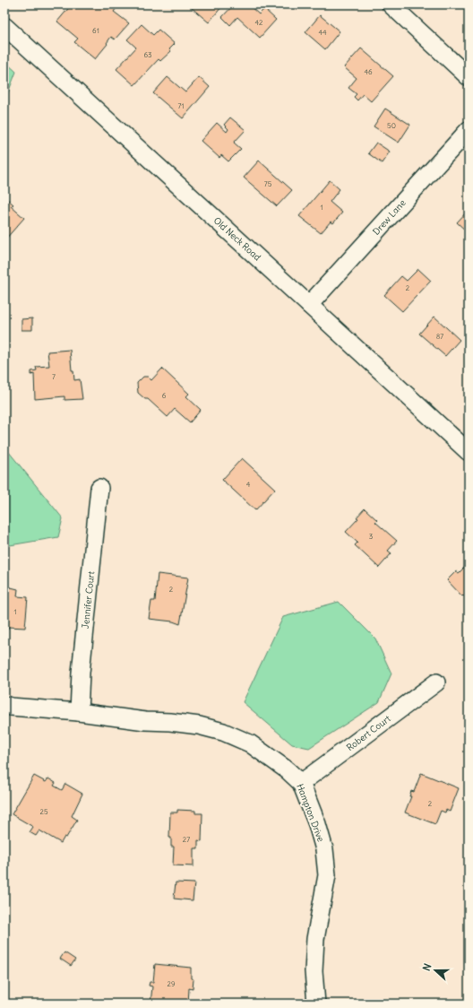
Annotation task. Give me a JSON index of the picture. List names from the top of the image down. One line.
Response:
{"streets":{"street":["Drew Lane","Old Neck Road","Jennifer Court","Robert Court","Hampton Drive"]},"crossings":[["Drew Lane","Old Neck Road"],["Jennifer Court","Hampton Drive"],["Robert Court","Hampton Drive"]],"house_numbers":["42","61","44","63","46","71","50","75","1","2","87","7","6","4","3","2","1","2","25","27","29"],"north":"left"}
